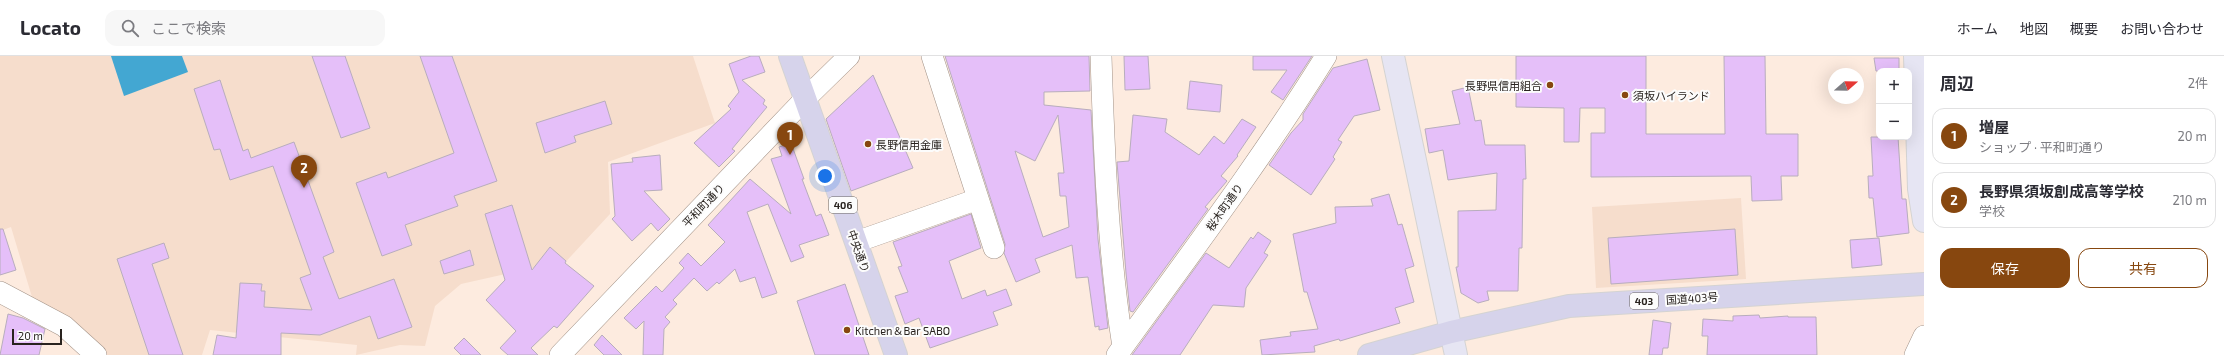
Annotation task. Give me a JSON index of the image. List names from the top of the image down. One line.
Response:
{"streets":{"highway":["406","中央通り","国道403号","403"],"street":["平和町通り","桜木町通り"]},"crossings":[["平和町通り","中央通り"]],"places":["長野県信用組合","須坂ハイランド","長野信用金庫","Kitchen＆Bar SABO"],"scale_bar":"20 m","north":"right","page":{"header":"Locato","search":"ここで検索","nav":["ホーム","地図","概要","お問い合わせ"],"heading":["周辺","2件"],"map_buttons":["+","−"],"list":[{"mark":"1","name":"増屋","note":"ショップ · 平和町通り","value":"20 m"},{"mark":"2","name":"長野県須坂創成高等学校","note":"学校","value":"210 m"}],"pins":["1","2"],"buttons":["保存","共有"],"scale":"20 m"}}
